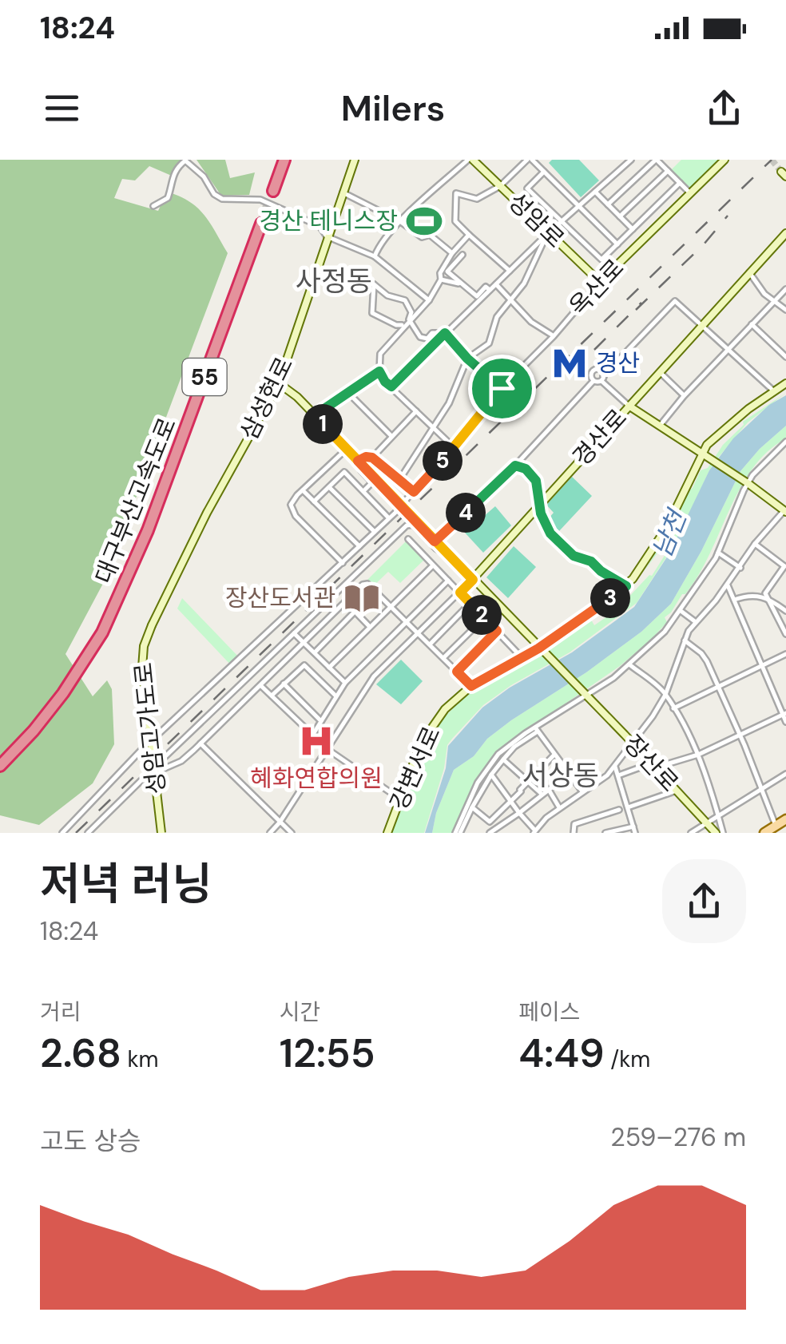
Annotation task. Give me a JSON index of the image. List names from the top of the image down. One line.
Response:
{"streets":{"highway":["55","대구부산고속도로"],"street":["성암로","옥산로","삼성현로","경산로","성암고가도로","장산로","강변서로"]},"crossings":[["성암로","옥산로"],["삼성현로","성암고가도로"],["장산로","강변서로"]],"districts":["사정동","서상동"],"water":["남천"],"places":{"sports":["경산 테니스장"],"metro station":["경산"],"library":["장산도서관"],"hospital":["혜화연합의원"]},"page":{"status":"18:24","header":"Milers","pins":["1","5","4","3","2"],"heading":["저녁 러닝","18:24"],"stats":[["거리","2.68 km"],["시간","12:55"],["페이스","4:49 /km"]],"chart":["고도 상승","259–276 m"]}}
